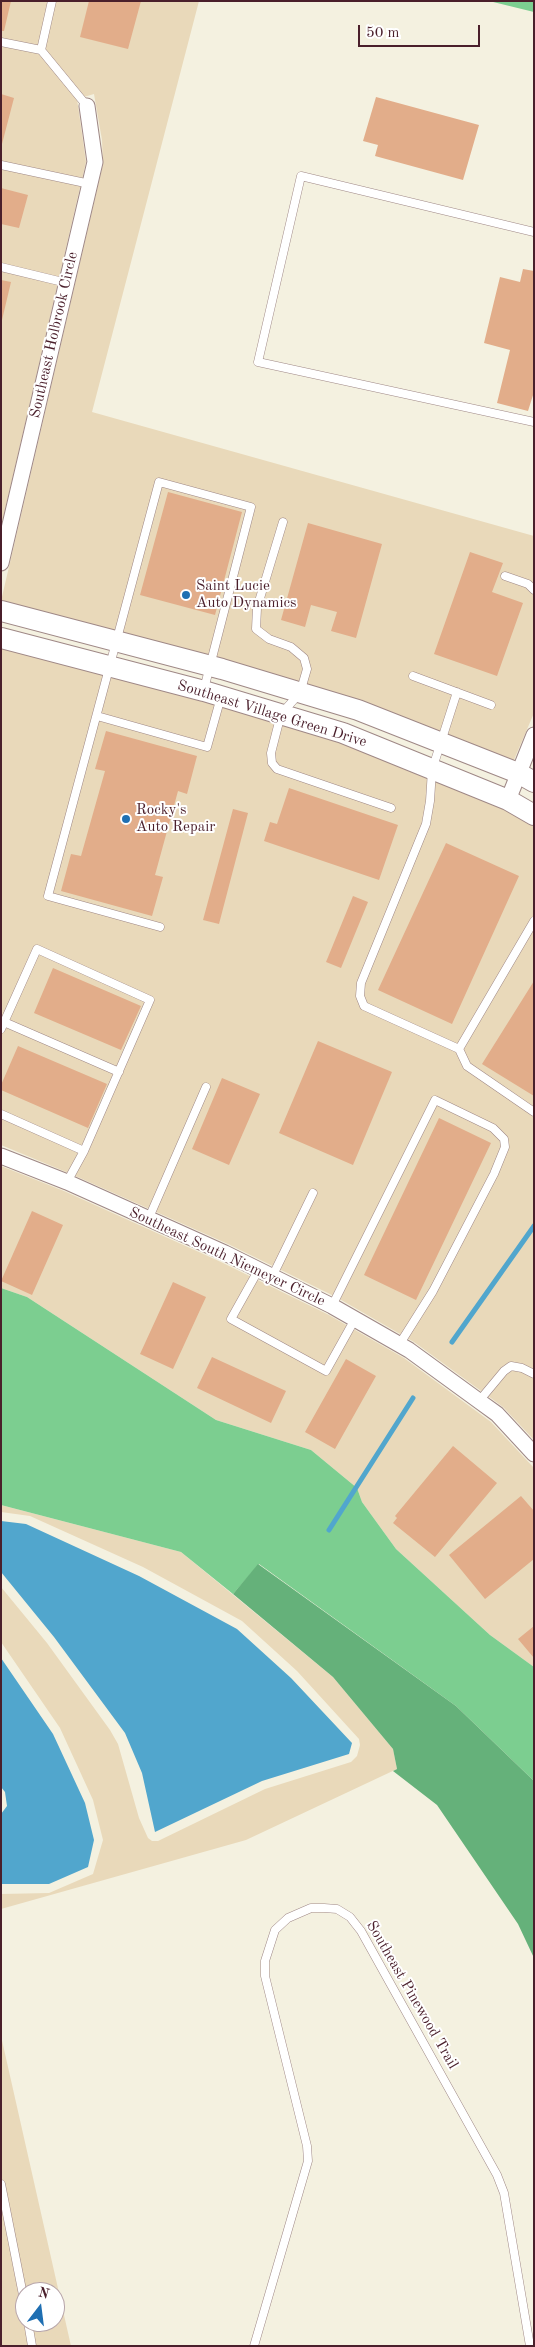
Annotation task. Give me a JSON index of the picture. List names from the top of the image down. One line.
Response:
{"streets":{"street":["Southeast Holbrook Circle","Southeast Village Green Drive","Southeast South Niemeyer Circle"],"lane":["Southeast Pinewood Trail"]},"places":["Saint Lucie Auto Dynamics","Rocky's Auto Repair"],"scale_bar":"50 m","north":"top"}
